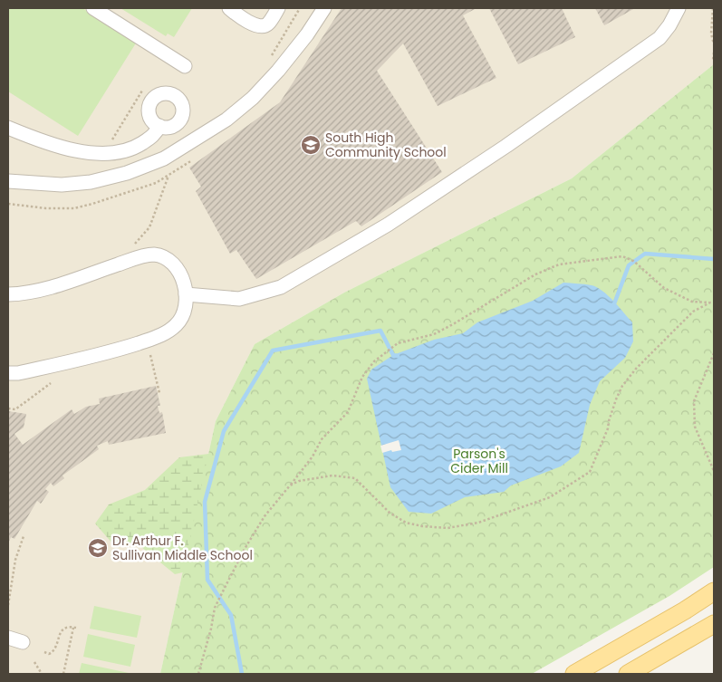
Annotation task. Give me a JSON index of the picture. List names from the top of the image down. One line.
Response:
{"parks":["Parson's Cider Mill"],"places":{"school or university":["South High Community School","Dr. Arthur F. Sullivan Middle School"]}}
